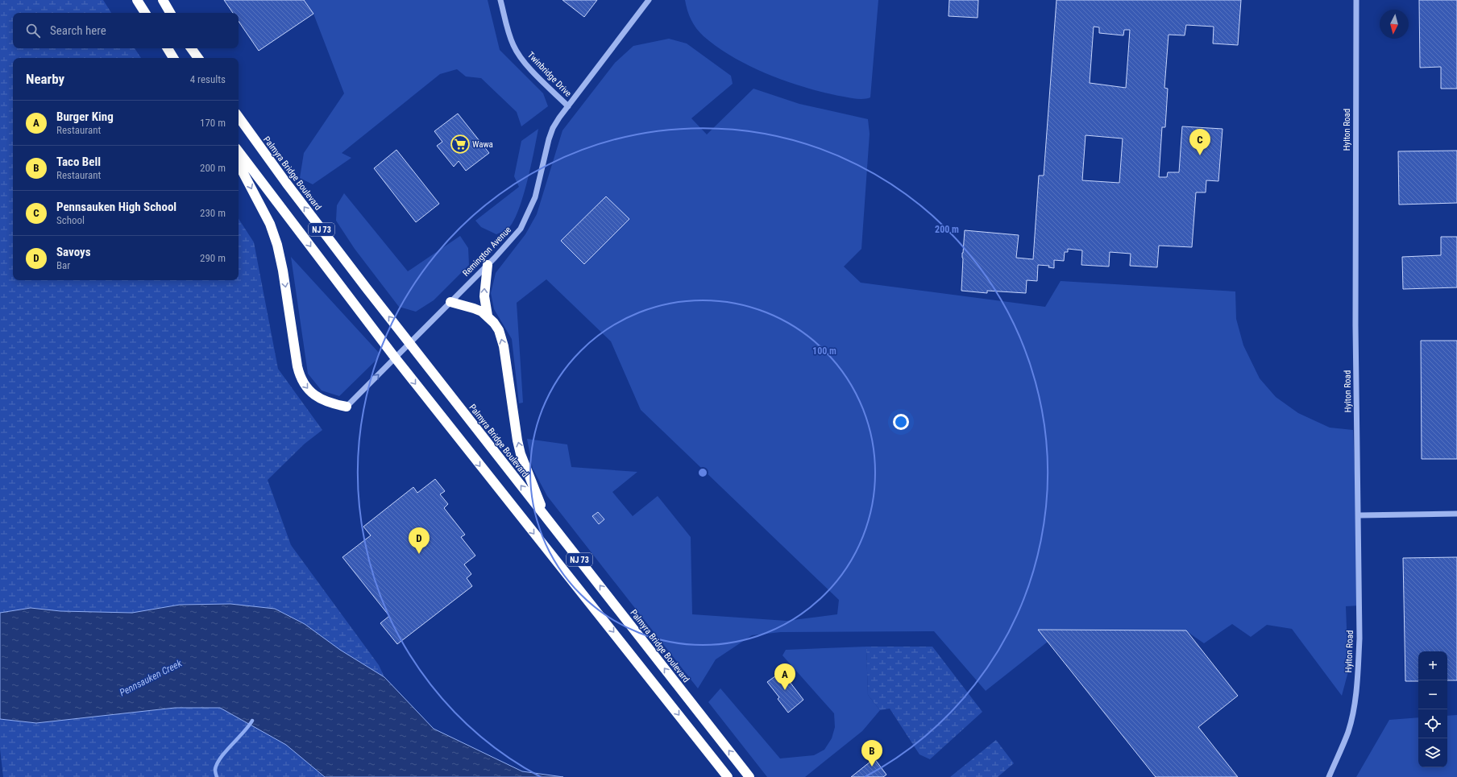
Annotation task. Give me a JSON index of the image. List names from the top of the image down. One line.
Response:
{"streets":{"highway":["Palmyra Bridge Boulevard","NJ 73"],"street":["Twinbridge Drive","Hylton Road","Remington Avenue"]},"crossings":[["Twinbridge Drive","Remington Avenue"],["Palmyra Bridge Boulevard","Remington Avenue"],["NJ 73","Remington Avenue"]],"water":["Pennsauken Creek"],"places":{"supermarket":["Wawa"]},"north":"bottom","page":{"search":"Search here","heading":["Nearby","4 results"],"list":[{"mark":"A","name":"Burger King","note":"Restaurant","value":"170 m"},{"mark":"B","name":"Taco Bell","note":"Restaurant","value":"200 m"},{"mark":"C","name":"Pennsauken High School","note":"School","value":"230 m"},{"mark":"D","name":"Savoys","note":"Bar","value":"290 m"}],"pins":["C","D","A","B"],"map_buttons":["+","−"]},"rings":["200 m","100 m"]}
